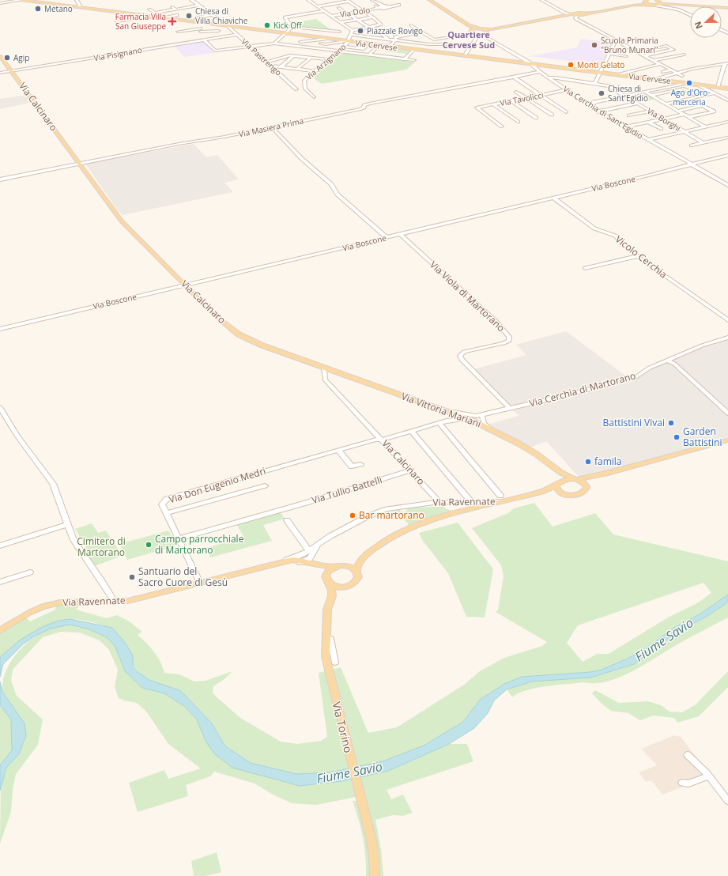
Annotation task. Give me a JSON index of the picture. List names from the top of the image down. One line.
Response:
{"streets":{"main road":["Via Cervese","Via Calcinaro","Via Vittoria Mariani","Via Ravennate","Via Torino"],"street":["Via Dolo","Via Pisignano","Via Pastrengo","Via Arzignano","Via Tavolicci","Via Cerchia di Sant'Egidio","Via Borghi","Via Masiera Prima","Via Boscone","Vicolo Cerchia","Via Viola di Martorano","Via Cerchia di Martorano","Via Don Eugenio Medri","Via Tullio Battelli"]},"crossings":[["Via Cervese","Via Pastrengo"],["Via Cervese","Via Arzignano"],["Via Cervese","Via Cerchia di Sant'Egidio"],["Via Pisignano","Via Pastrengo"],["Via Pisignano","Via Calcinaro"],["Via Tavolicci","Via Cerchia di Sant'Egidio"],["Via Calcinaro","Via Masiera Prima"],["Via Calcinaro","Via Boscone"],["Via Calcinaro","Via Cerchia di Martorano"],["Via Calcinaro","Via Vittoria Mariani"],["Via Calcinaro","Via Don Eugenio Medri"],["Via Calcinaro","Via Tullio Battelli"],["Via Calcinaro","Via Ravennate"],["Via Cerchia di Sant'Egidio","Via Borghi"],["Via Cerchia di Sant'Egidio","Via Masiera Prima"],["Via Cerchia di Sant'Egidio","Via Boscone"],["Via Boscone","Vicolo Cerchia"],["Via Boscone","Via Viola di Martorano"],["Via Viola di Martorano","Via Cerchia di Martorano"],["Via Cerchia di Martorano","Via Vittoria Mariani"],["Via Cerchia di Martorano","Via Don Eugenio Medri"],["Via Vittoria Mariani","Via Ravennate"],["Via Don Eugenio Medri","Via Tullio Battelli"],["Via Don Eugenio Medri","Via Ravennate"]],"districts":["Quartiere Cervese Sud"],"water":["Fiume Savio"],"parks":["Cimitero di Martorano"],"places":{"other":["Metano","Chiesa di Villa Chiaviche","Kick Off","Piazzale Rovigo","Scuola Primaria \"Bruno Munari\"","Agip","Monti Gelato","Ago d'Oro merceria","Chiesa di Sant'Egidio","Battistini Vivai","Garden Battistini","famila","Bar martorano","Campo parrocchiale di Martorano","Santuario del Sacro Cuore di Gesù"],"health":["Farmacia Villa San Giuseppe"]},"north":"left"}
